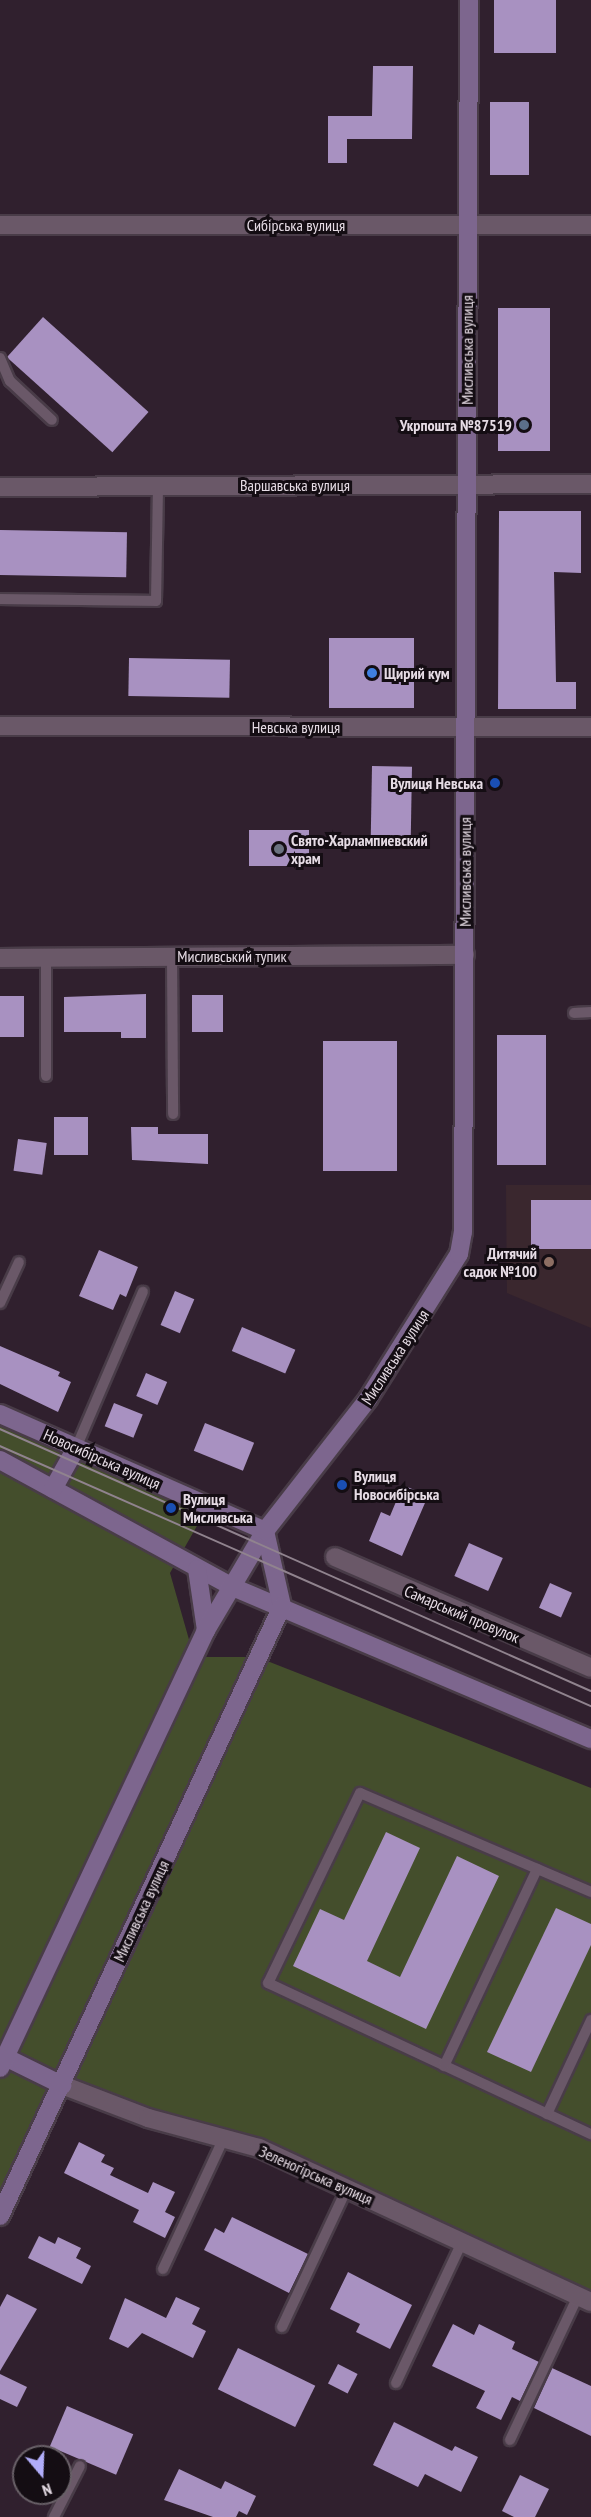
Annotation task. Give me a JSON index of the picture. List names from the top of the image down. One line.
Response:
{"streets":{"street":["Сибірська вулиця","Мисливська вулиця","Варшавська вулиця","Невська вулиця","Мисливський тупик","Новосибірська вулиця","Самарський провулок","Зеленогірська вулиця"]},"crossings":[["Сибірська вулиця","Мисливська вулиця"],["Мисливська вулиця","Варшавська вулиця"],["Мисливська вулиця","Невська вулиця"],["Мисливська вулиця","Мисливський тупик"],["Мисливська вулиця","Новосибірська вулиця"],["Мисливська вулиця","Зеленогірська вулиця"]],"places":["Укрпошта №87519","Щирий кум","Вулиця Невська","Свято-Харлампиевский храм","Дитячий садок №100","Вулиця Новосибірська","Вулиця Мисливська"],"north":"bottom"}
